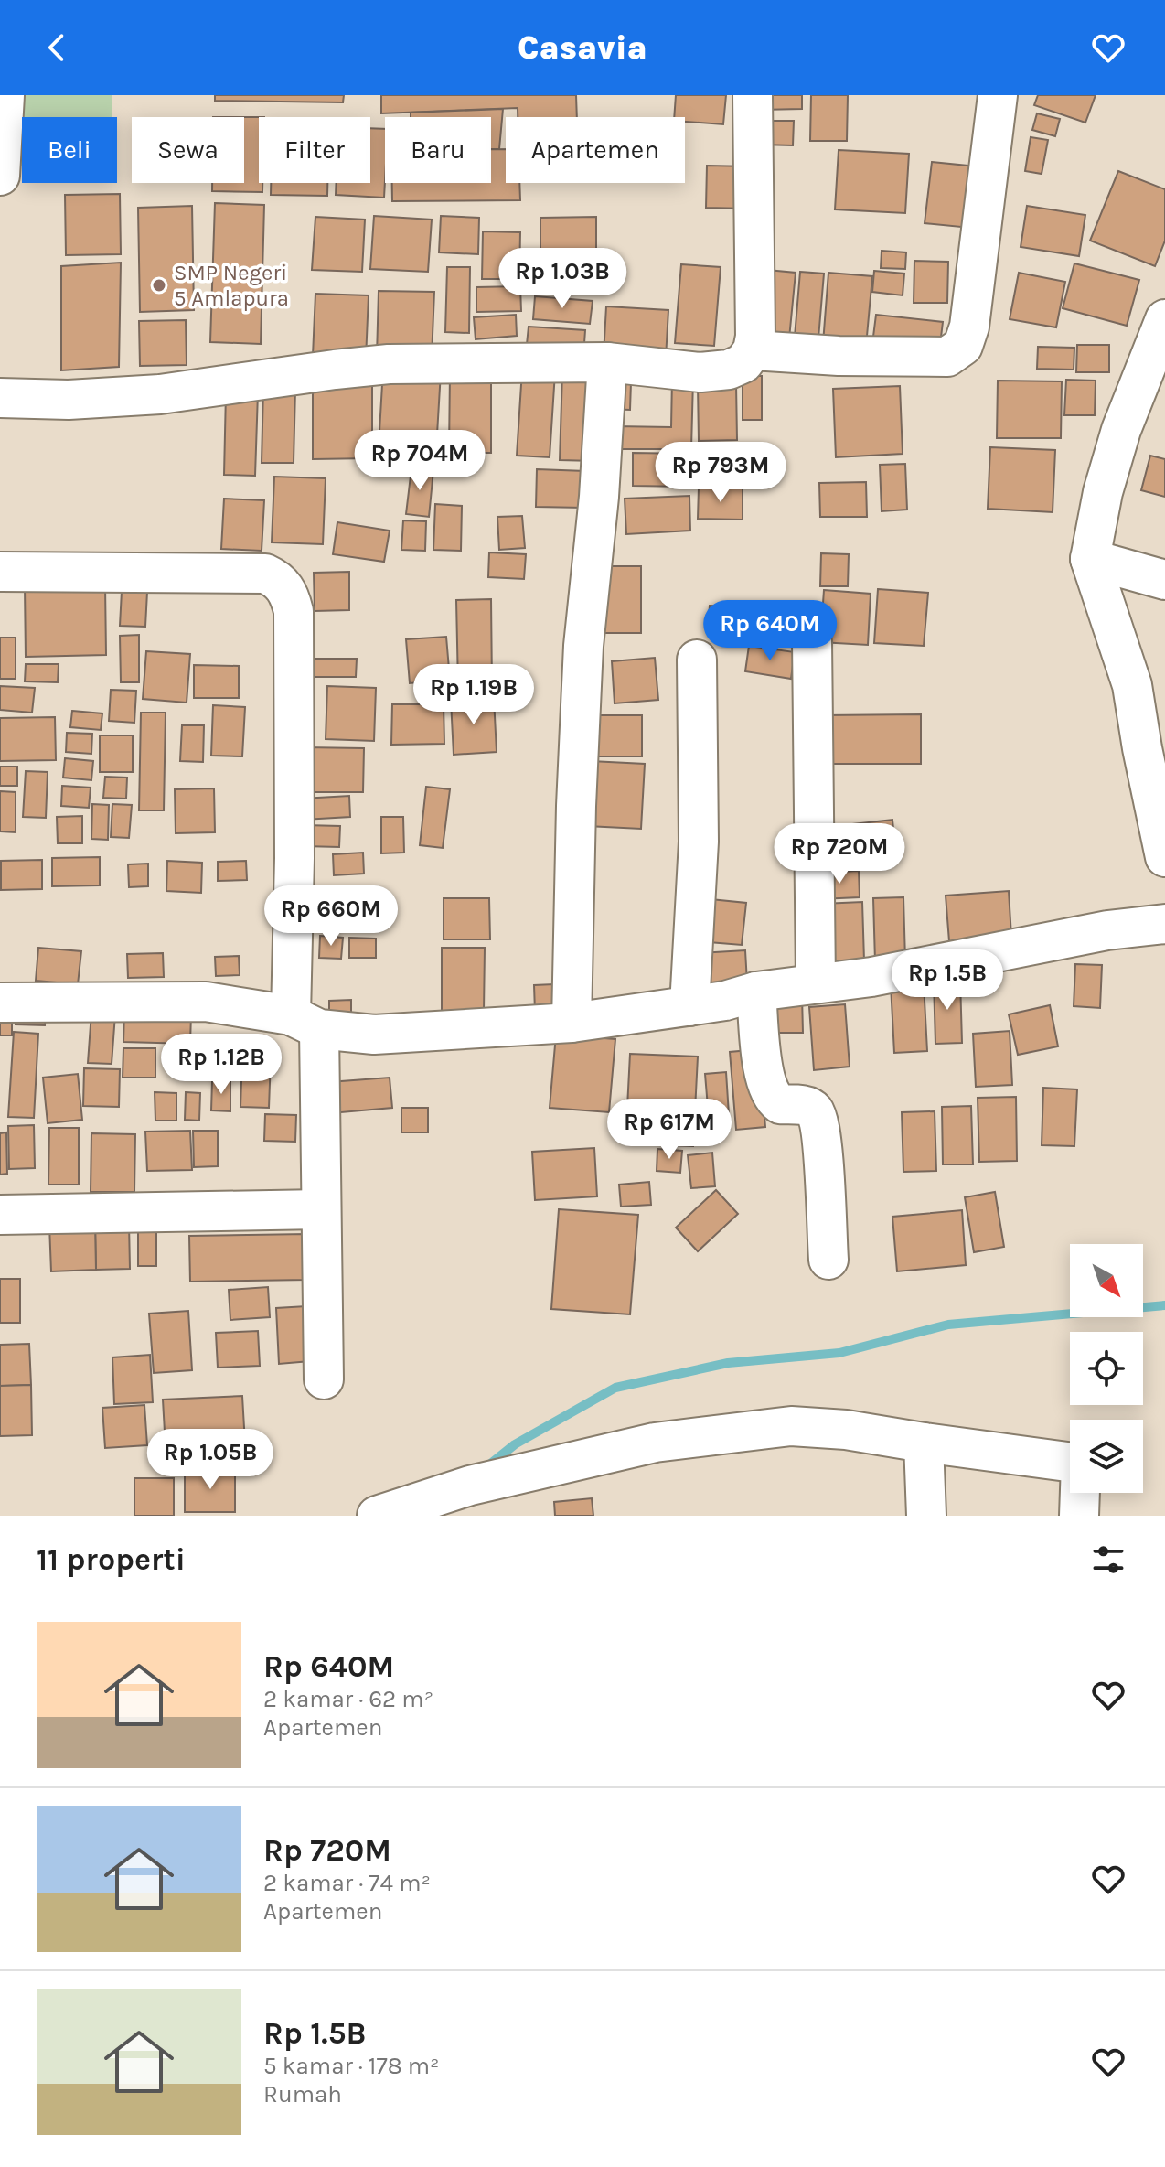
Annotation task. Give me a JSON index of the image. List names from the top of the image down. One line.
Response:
{"places":["SMP Negeri 5 Amlapura"],"north":"bottom right","page":{"header":"Casavia","chip":["Beli","Sewa","Filter","Baru","Apartemen"],"price":["Rp 1.03B","Rp 704M","Rp 793M","Rp 640M","Rp 1.19B","Rp 720M","Rp 660M","Rp 1.5B","Rp 1.12B","Rp 617M","Rp 1.05B"],"heading":"11 properti","list":[{"name":"Rp 640M","note":"2 kamar · 62 m² · Apartemen"},{"name":"Rp 720M","note":"2 kamar · 74 m² · Apartemen"},{"name":"Rp 1.5B","note":"5 kamar · 178 m² · Rumah"}]}}
